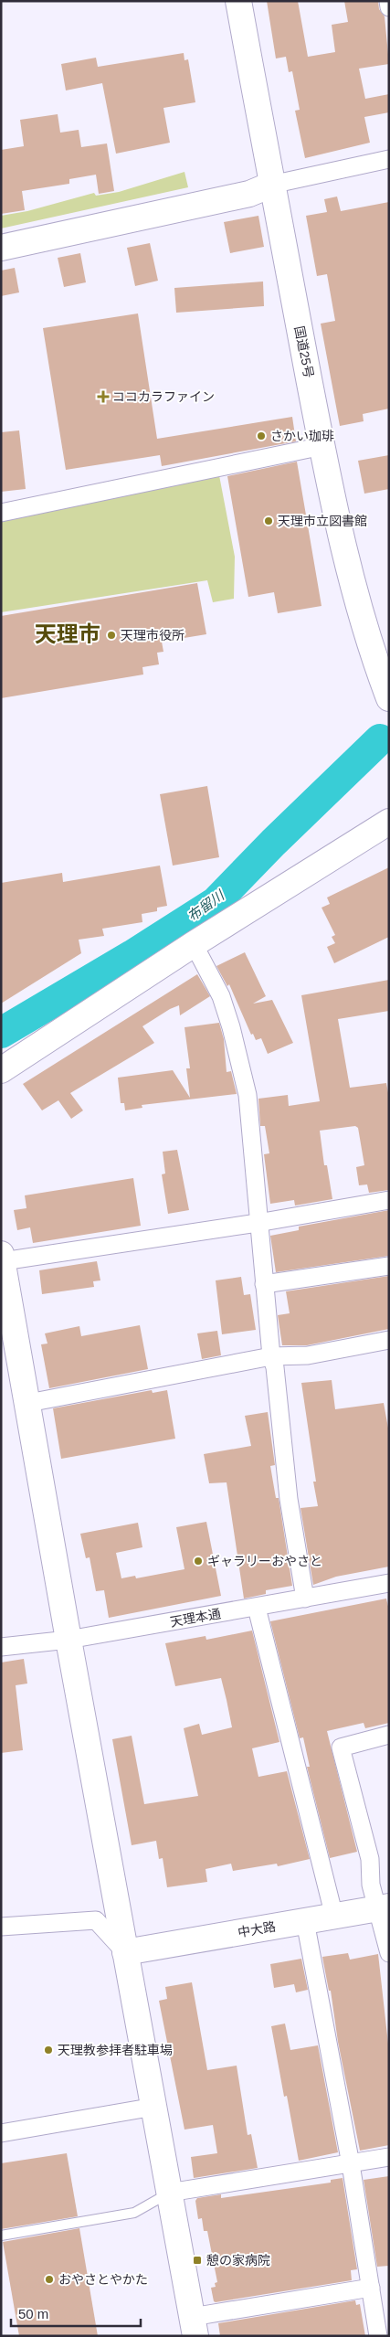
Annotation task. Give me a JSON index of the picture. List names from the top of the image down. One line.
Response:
{"streets":{"main road":["国道25号","中大路"],"street":["天理本通"]},"districts":["天理市"],"water":["布留川"],"places":{"health":["ココカラファイン"],"other":["さかい珈琲","天理市立図書館","天理市役所","ギャラリーおやさと","天理教参拝者駐車場","おやさとやかた"],"transit":["憩の家病院"]},"scale_bar":"50 m"}
